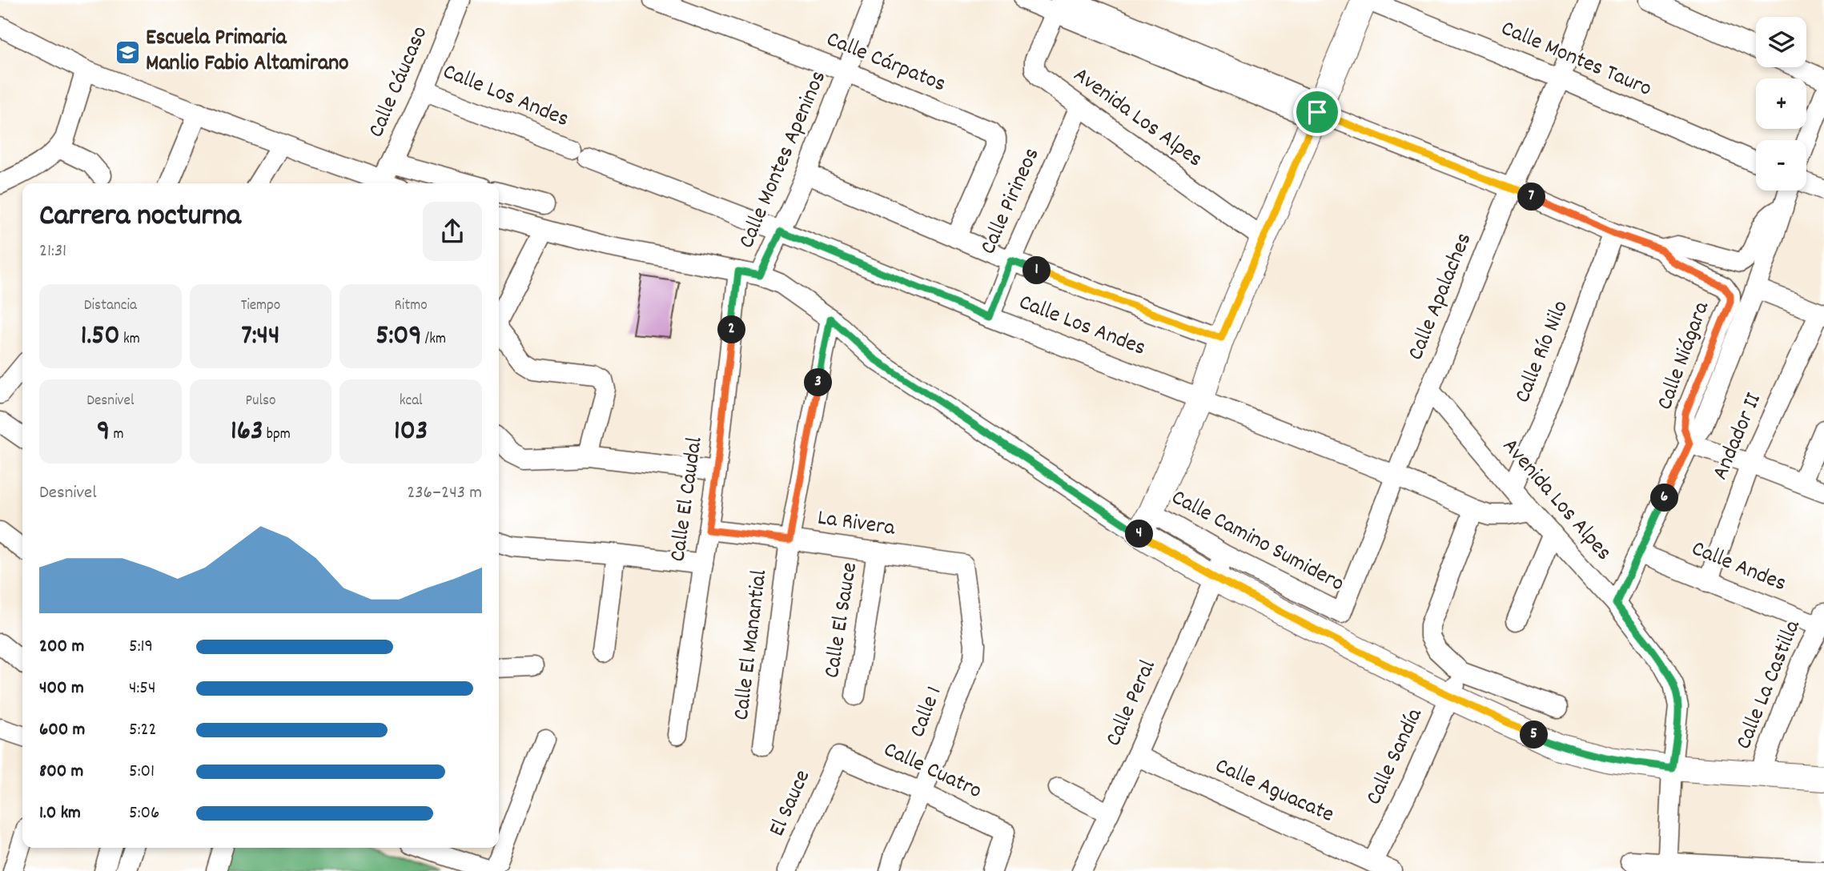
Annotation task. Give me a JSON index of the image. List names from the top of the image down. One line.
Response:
{"streets":{"street":["Calle Montes Tauro","Calle Cárpatos","Calle Cáucaso","Calle Los Andes","Avenida Los Alpes","Calle Montes Apeninos","Calle Pirineos","Calle Apalaches","Calle Río Nilo","Calle Niágara","Andador II","Calle El Caudal","La Rivera","Calle Camino Sumidero","Calle Andes","Calle El Sauce","Calle El Manantial","Calle La Castilla","Calle Peral","Calle 1","Calle Sandía","Calle Cuatro","Calle Aguacate","El Sauce"]},"crossings":[["Calle Montes Tauro","Calle Apalaches"],["Calle Cárpatos","Calle Los Andes"],["Calle Cárpatos","Calle Montes Apeninos"],["Calle Cáucaso","Calle Los Andes"],["Calle Los Andes","Avenida Los Alpes"],["Calle Los Andes","Calle Montes Apeninos"],["Calle Los Andes","Calle Pirineos"],["Calle Los Andes","Calle Apalaches"],["Avenida Los Alpes","Calle Pirineos"],["Avenida Los Alpes","Calle Apalaches"],["Avenida Los Alpes","Calle Río Nilo"],["Avenida Los Alpes","Calle Niágara"],["Calle Apalaches","Calle Camino Sumidero"],["Calle Niágara","Calle Andes"],["Andador II","Calle Andes"],["Calle El Caudal","La Rivera"],["La Rivera","Calle El Sauce"],["La Rivera","Calle El Manantial"],["La Rivera","Calle 1"],["Calle Camino Sumidero","Calle Peral"],["Calle Andes","Calle La Castilla"],["Calle Peral","Calle Aguacate"],["Calle 1","Calle Cuatro"],["Calle Sandía","Calle Aguacate"],["Calle Cuatro","El Sauce"]],"places":{"school or university":["Escuela Primaria Manlio Fabio Altamirano"]},"page":{"map_buttons":["+","−"],"pins":["7","1","2","3","6","4","5"],"heading":["Carrera nocturna","21:31"],"stats":[["Distancia","1.50 km"],["Tiempo","7:44"],["Ritmo","5:09 /km"],["Desnivel","9 m"],["Pulso","163 bpm"],["kcal","103"]],"chart":["Desnivel","236–243 m"],"list":[{"name":"200 m","note":"5:19"},{"name":"400 m","note":"4:54"},{"name":"600 m","note":"5:22"},{"name":"800 m","note":"5:01"},{"name":"1.0 km","note":"5:06"}]}}
